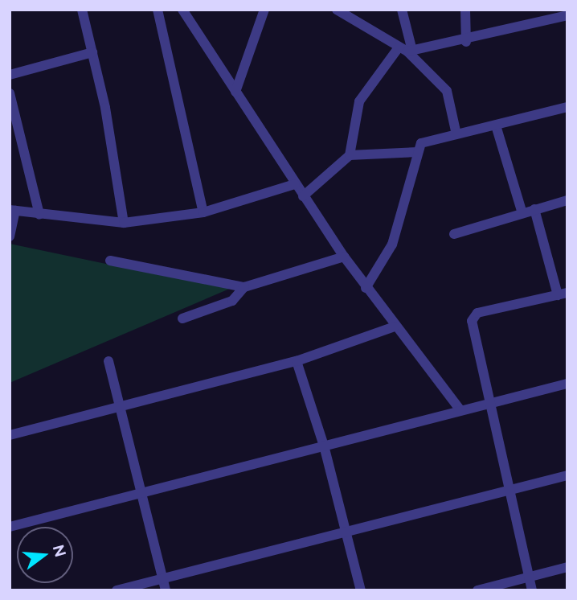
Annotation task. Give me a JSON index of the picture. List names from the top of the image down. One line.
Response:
{"north":"right"}
